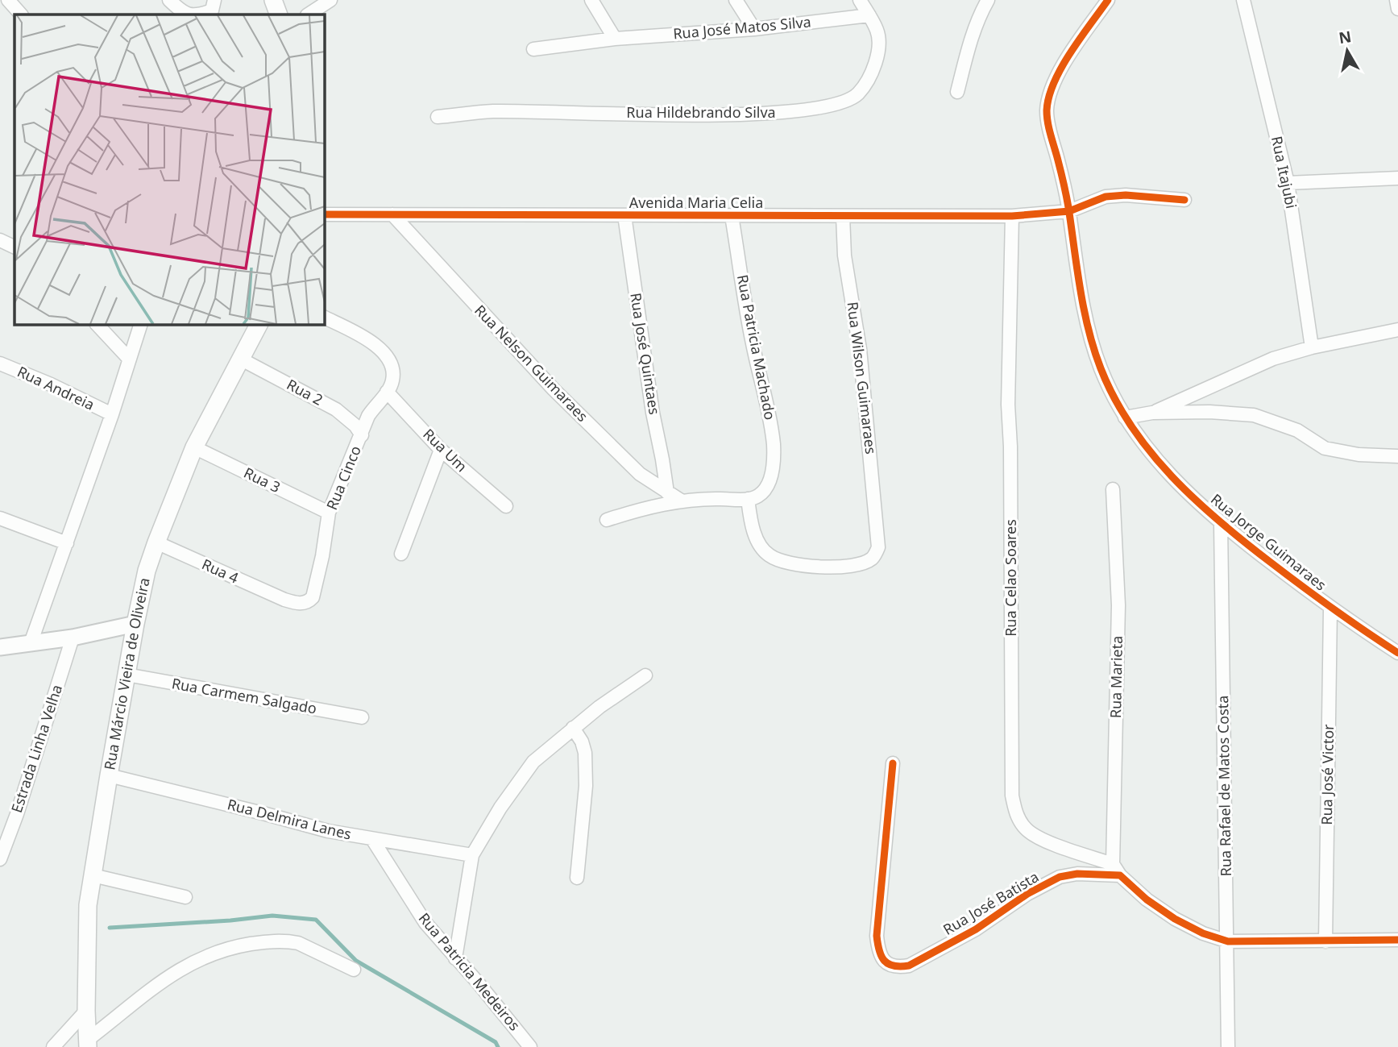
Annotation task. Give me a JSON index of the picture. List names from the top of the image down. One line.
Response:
{"streets":{"main road":["Rua Márcio Vieira de Oliveira"],"street":["Rua José Matos Silva","Rua Hildebrando Silva","Rua Itajubi","Avenida Maria Celia","Rua Patricia Machado","Rua José Quintaes","Rua Nelson Guimaraes","Rua Wilson Guimaraes","Rua Andreia","Rua 2","Rua Um","Rua Cinco","Rua 3","Rua Jorge Guimaraes","Rua 4","Rua Celao Soares","Rua Marieta","Rua Carmem Salgado","Estrada Linha Velha","Rua José Victor","Rua Rafael de Matos Costa","Rua Delmira Lanes","Rua José Batista","Rua Patricia Medeiros"]},"crossings":[["Rua José Matos Silva","Rua Hildebrando Silva"],["Avenida Maria Celia","Rua Patricia Machado"],["Avenida Maria Celia","Rua José Quintaes"],["Avenida Maria Celia","Rua Nelson Guimaraes"],["Avenida Maria Celia","Rua Wilson Guimaraes"],["Avenida Maria Celia","Rua Jorge Guimaraes"],["Avenida Maria Celia","Rua Celao Soares"],["Rua Patricia Machado","Rua Wilson Guimaraes"],["Rua José Quintaes","Rua Nelson Guimaraes"],["Rua 2","Rua Cinco"],["Rua 2","Rua Márcio Vieira de Oliveira"],["Rua Um","Rua Cinco"],["Rua Cinco","Rua 3"],["Rua Cinco","Rua 4"],["Rua 3","Rua Márcio Vieira de Oliveira"],["Rua Jorge Guimaraes","Rua José Victor"],["Rua Jorge Guimaraes","Rua Rafael de Matos Costa"],["Rua 4","Rua Márcio Vieira de Oliveira"],["Rua Celao Soares","Rua Marieta"],["Rua Celao Soares","Rua José Batista"],["Rua Márcio Vieira de Oliveira","Rua Carmem Salgado"],["Rua Márcio Vieira de Oliveira","Rua Delmira Lanes"],["Rua Marieta","Rua José Batista"],["Rua Delmira Lanes","Rua Patricia Medeiros"]],"north":"top"}
